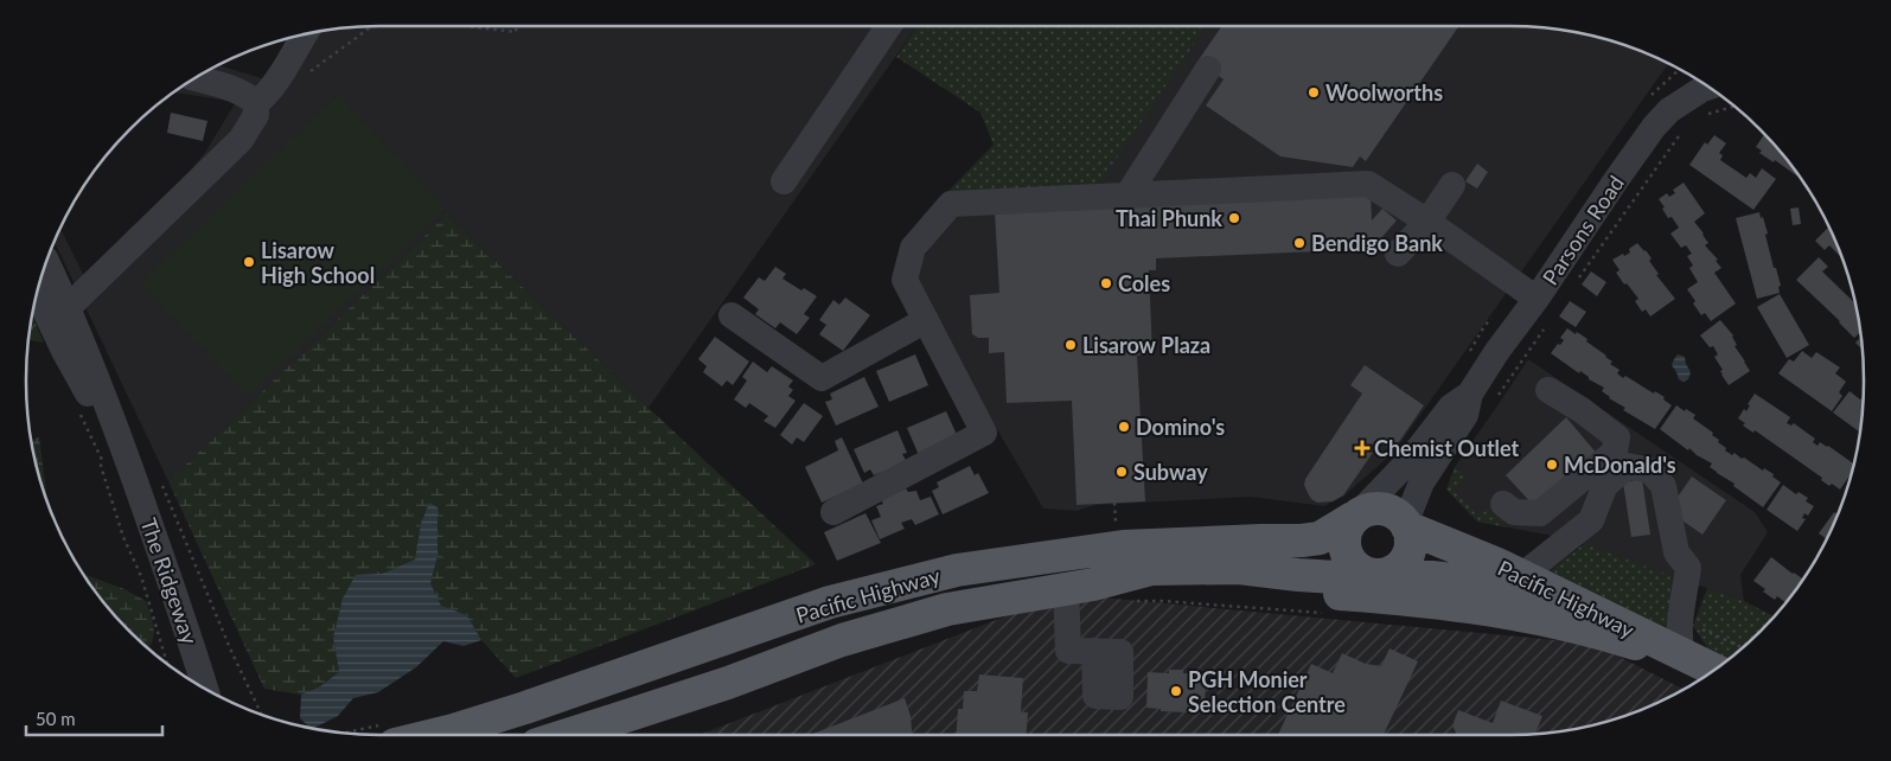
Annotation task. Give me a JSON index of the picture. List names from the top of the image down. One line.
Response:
{"streets":{"main road":["Pacific Highway"],"street":["Parsons Road","The Ridgeway"]},"crossings":[["Parsons Road","Pacific Highway"]],"places":{"other":["Woolworths","Thai Phunk","Bendigo Bank","Lisarow High School","Coles","Lisarow Plaza","Domino's","McDonald's","Subway","PGH Monier Selection Centre"],"health":["Chemist Outlet"]},"scale_bar":"50 m"}
